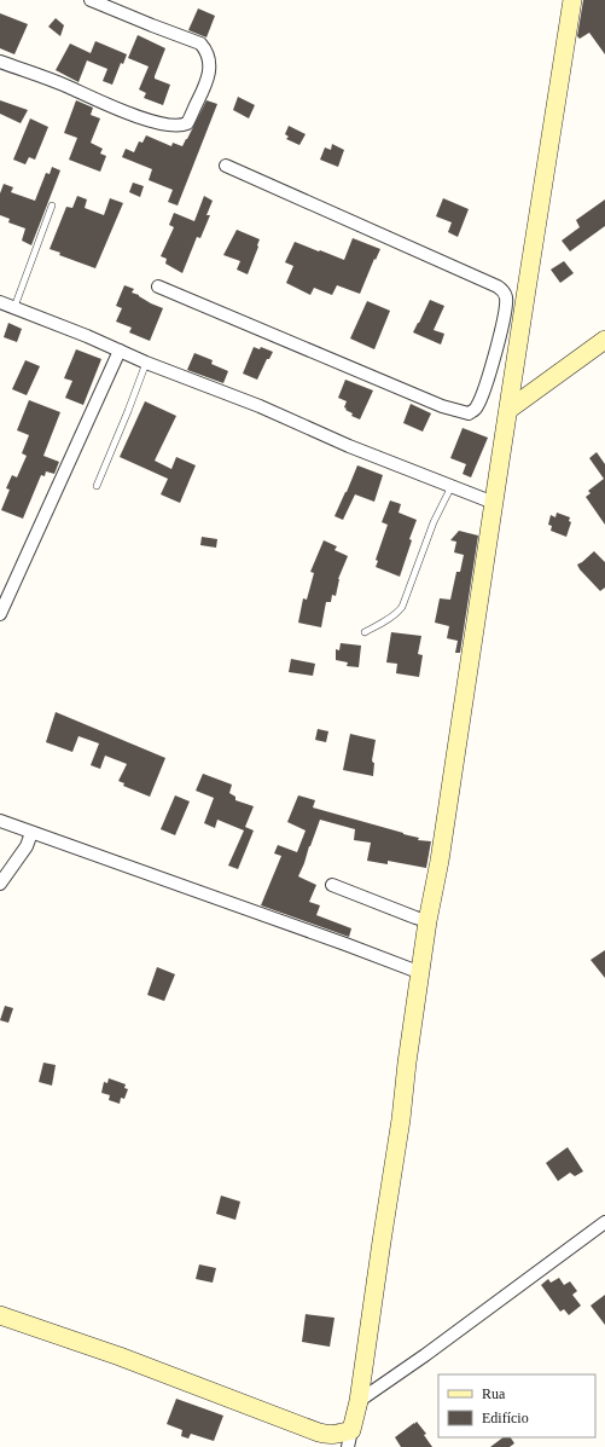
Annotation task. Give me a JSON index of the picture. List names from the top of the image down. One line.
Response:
{"legend":["Rua","Edifício"]}
